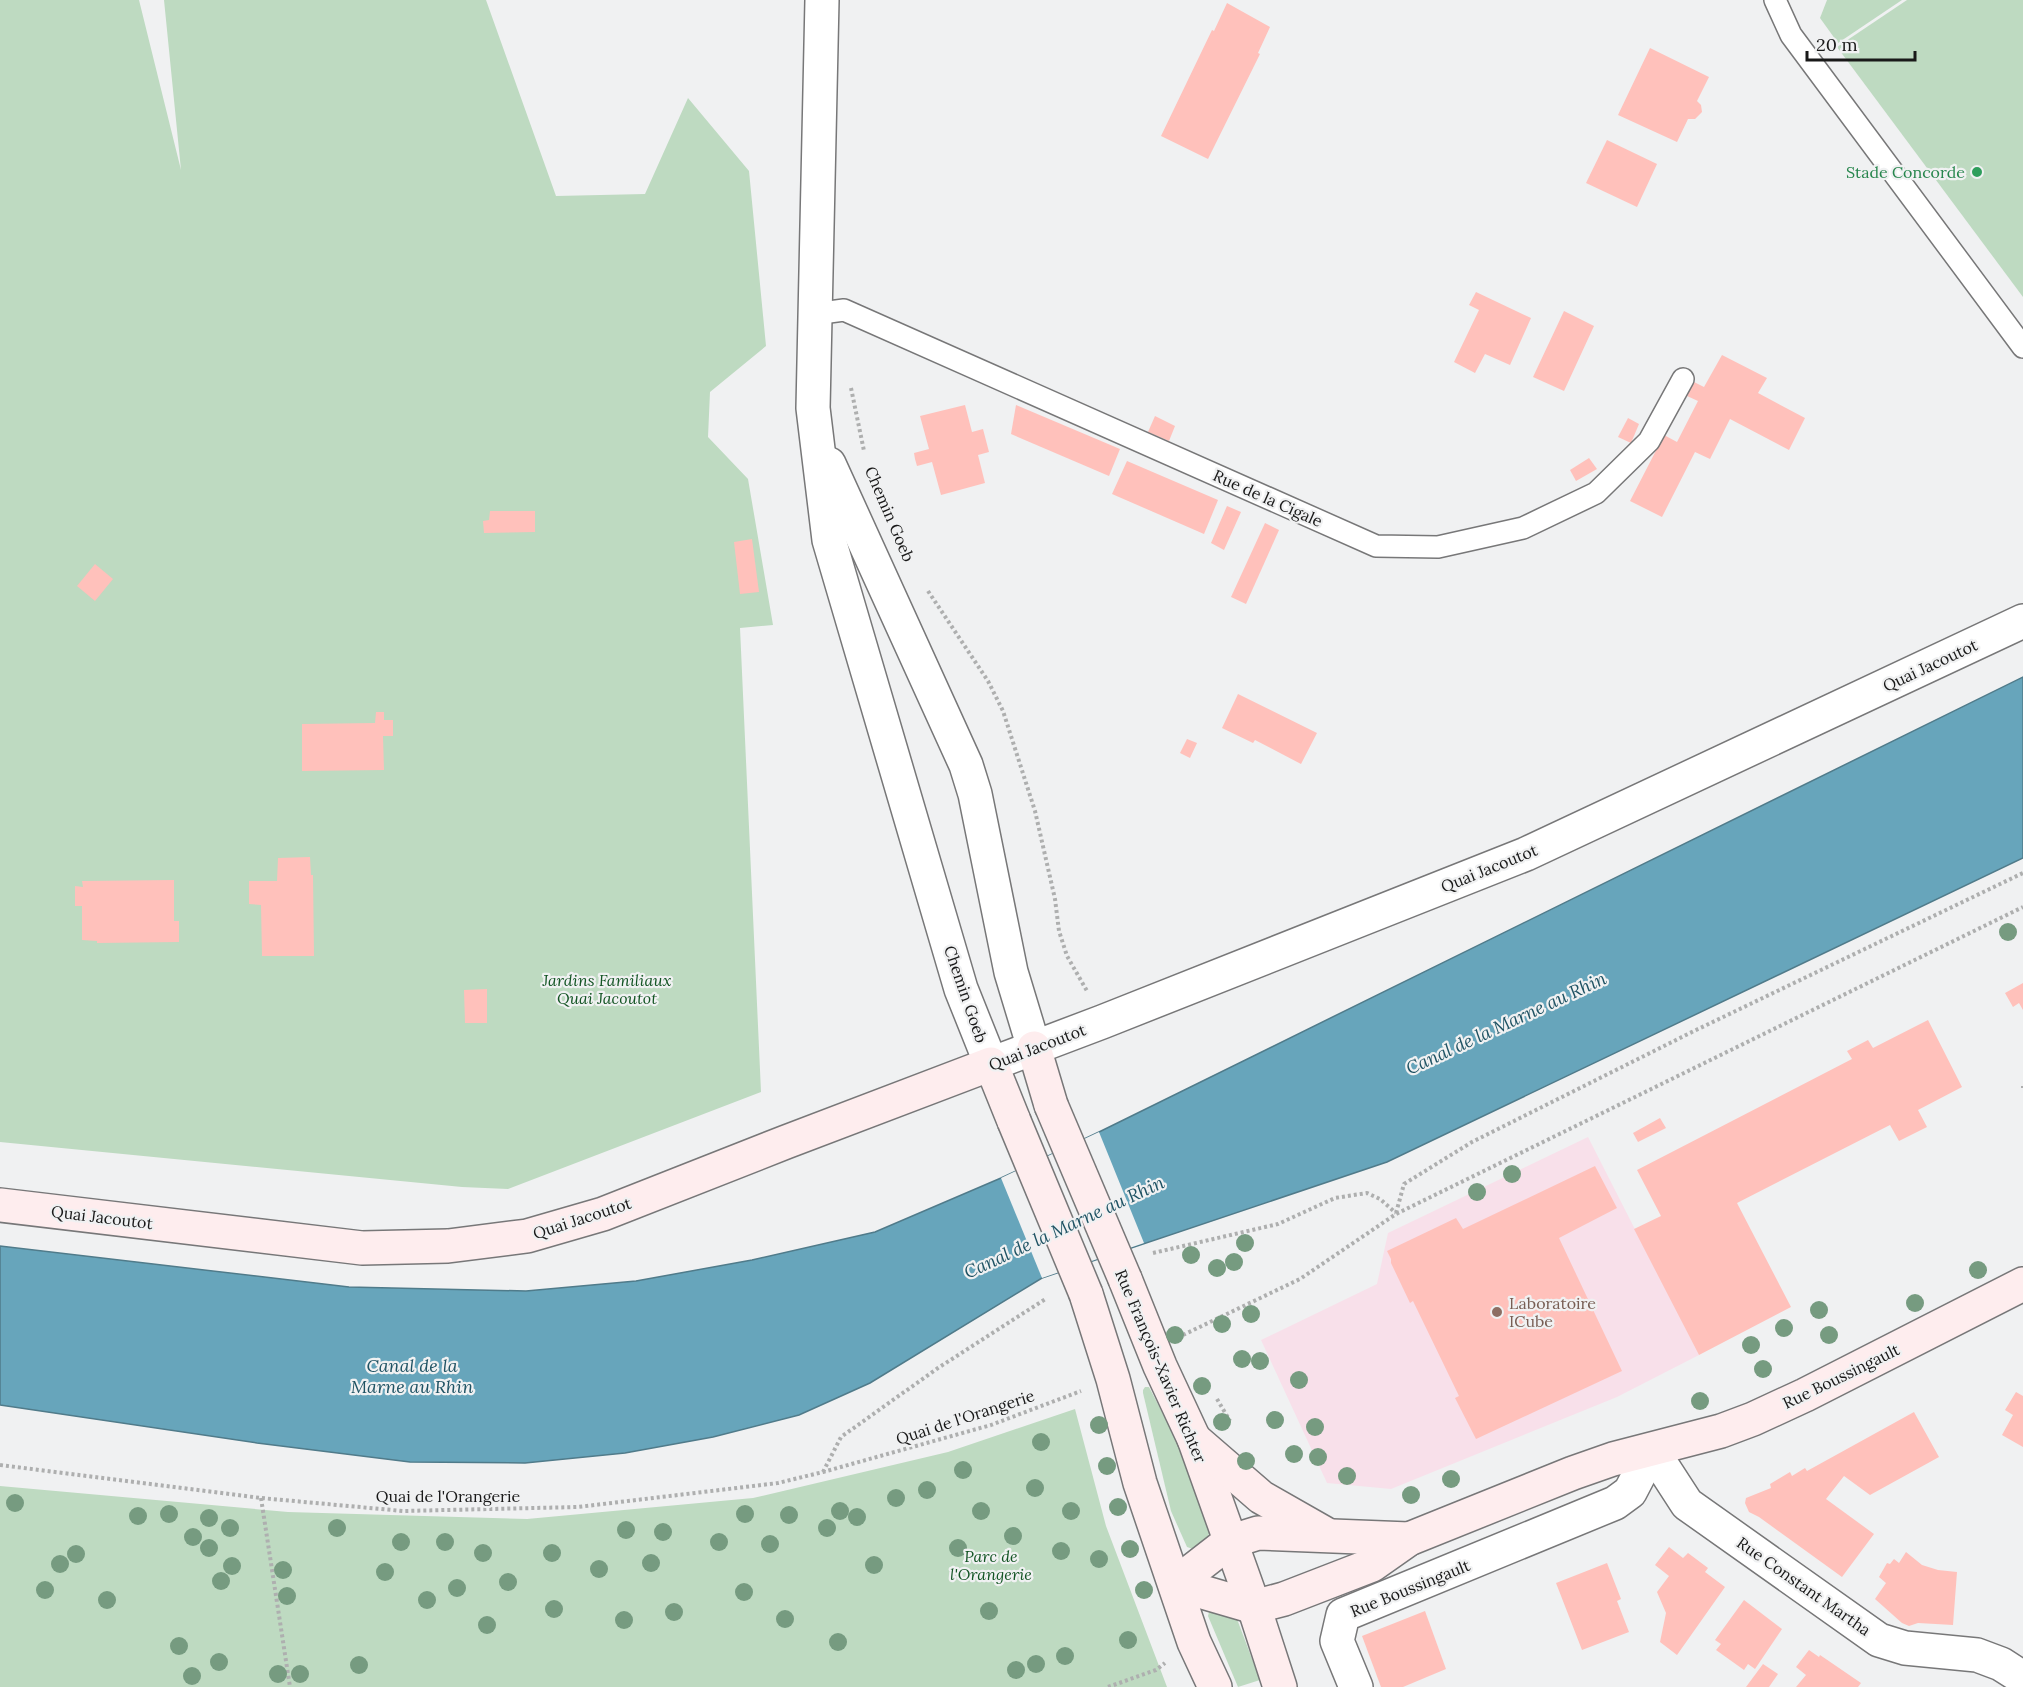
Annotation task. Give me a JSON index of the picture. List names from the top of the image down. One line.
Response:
{"streets":{"main road":["Quai Jacoutot","Rue François-Xavier Richter","Rue Boussingault"],"street":["Chemin Goeb","Rue Constant Martha"],"lane":["Rue de la Cigale"],"path":["Quai de l'Orangerie"]},"crossings":[["Rue de la Cigale","Chemin Goeb"],["Chemin Goeb","Quai Jacoutot"],["Chemin Goeb","Rue François-Xavier Richter"],["Quai Jacoutot","Rue François-Xavier Richter"],["Rue François-Xavier Richter","Rue Boussingault"],["Rue Boussingault","Rue Constant Martha"]],"water":["Canal de la Marne au Rhin"],"parks":["Jardins Familiaux Quai Jacoutot","Parc de l'Orangerie"],"places":["Stade Concorde","Laboratoire ICube"],"scale_bar":"20 m"}
